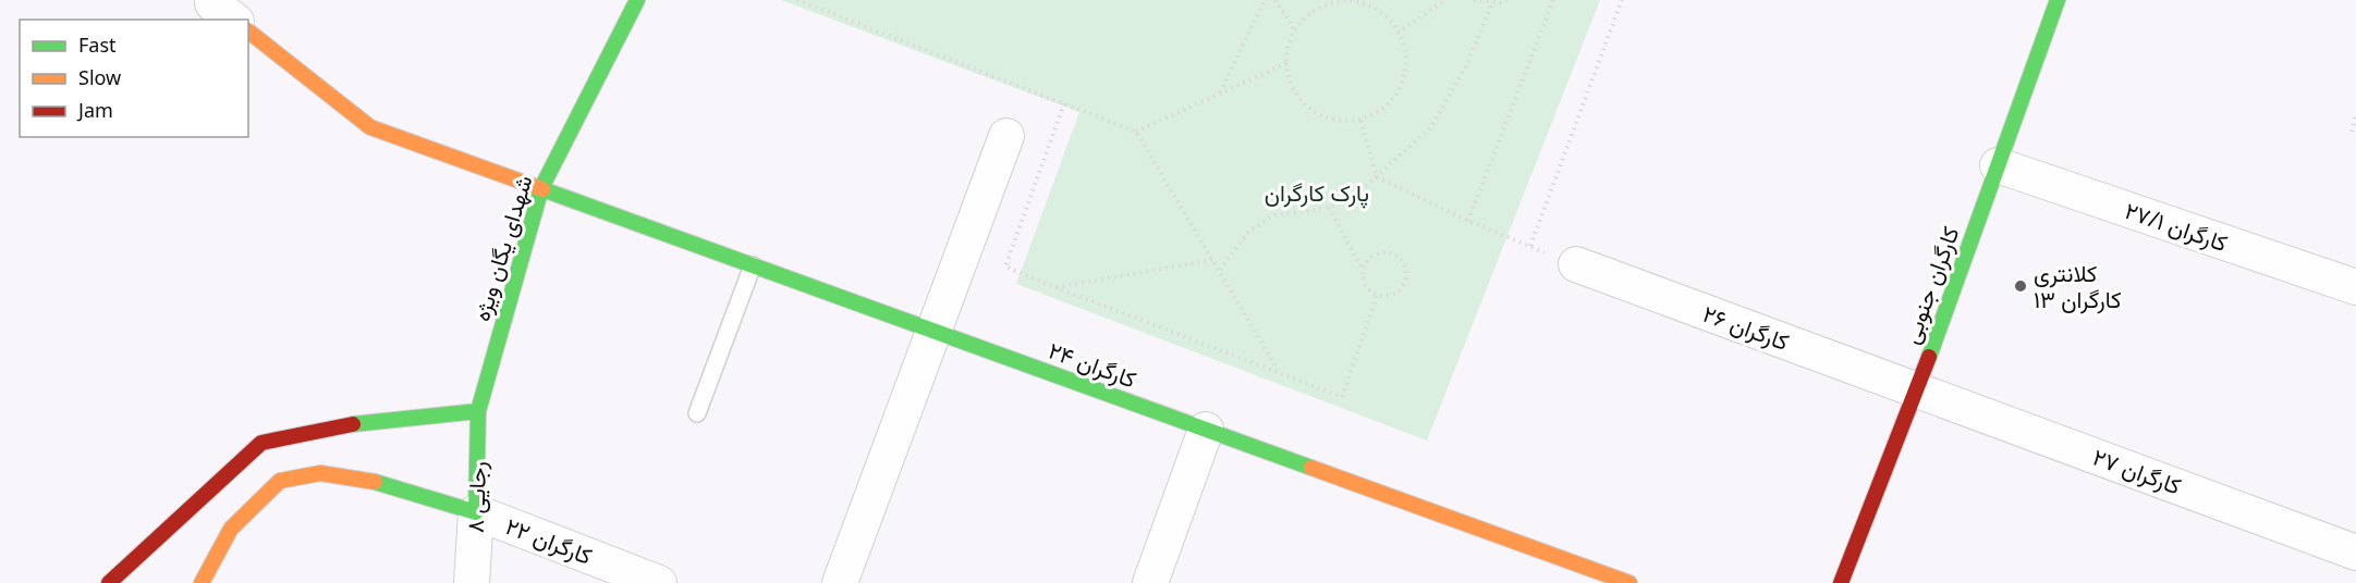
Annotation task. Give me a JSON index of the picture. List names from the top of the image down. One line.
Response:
{"streets":{"street":["کارگران ۲۷/۱","شهدای یگان ویژه","کارگران جنوبی","کارگران ۲۶","کارگران ۲۴","کارگران ۲۷","رجایی ۸","کارگران ۲۲"]},"crossings":[["کارگران ۲۷/۱","کارگران جنوبی"],["شهدای یگان ویژه","کارگران ۲۴"],["شهدای یگان ویژه","رجایی ۸"],["کارگران جنوبی","کارگران ۲۶"],["کارگران جنوبی","کارگران ۲۷"],["کارگران ۲۶","کارگران ۲۷"],["رجایی ۸","کارگران ۲۲"]],"parks":["پارک کارگران"],"places":["کلانتری ۱۳ کارگران"],"legend":["Fast","Slow","Jam"]}
